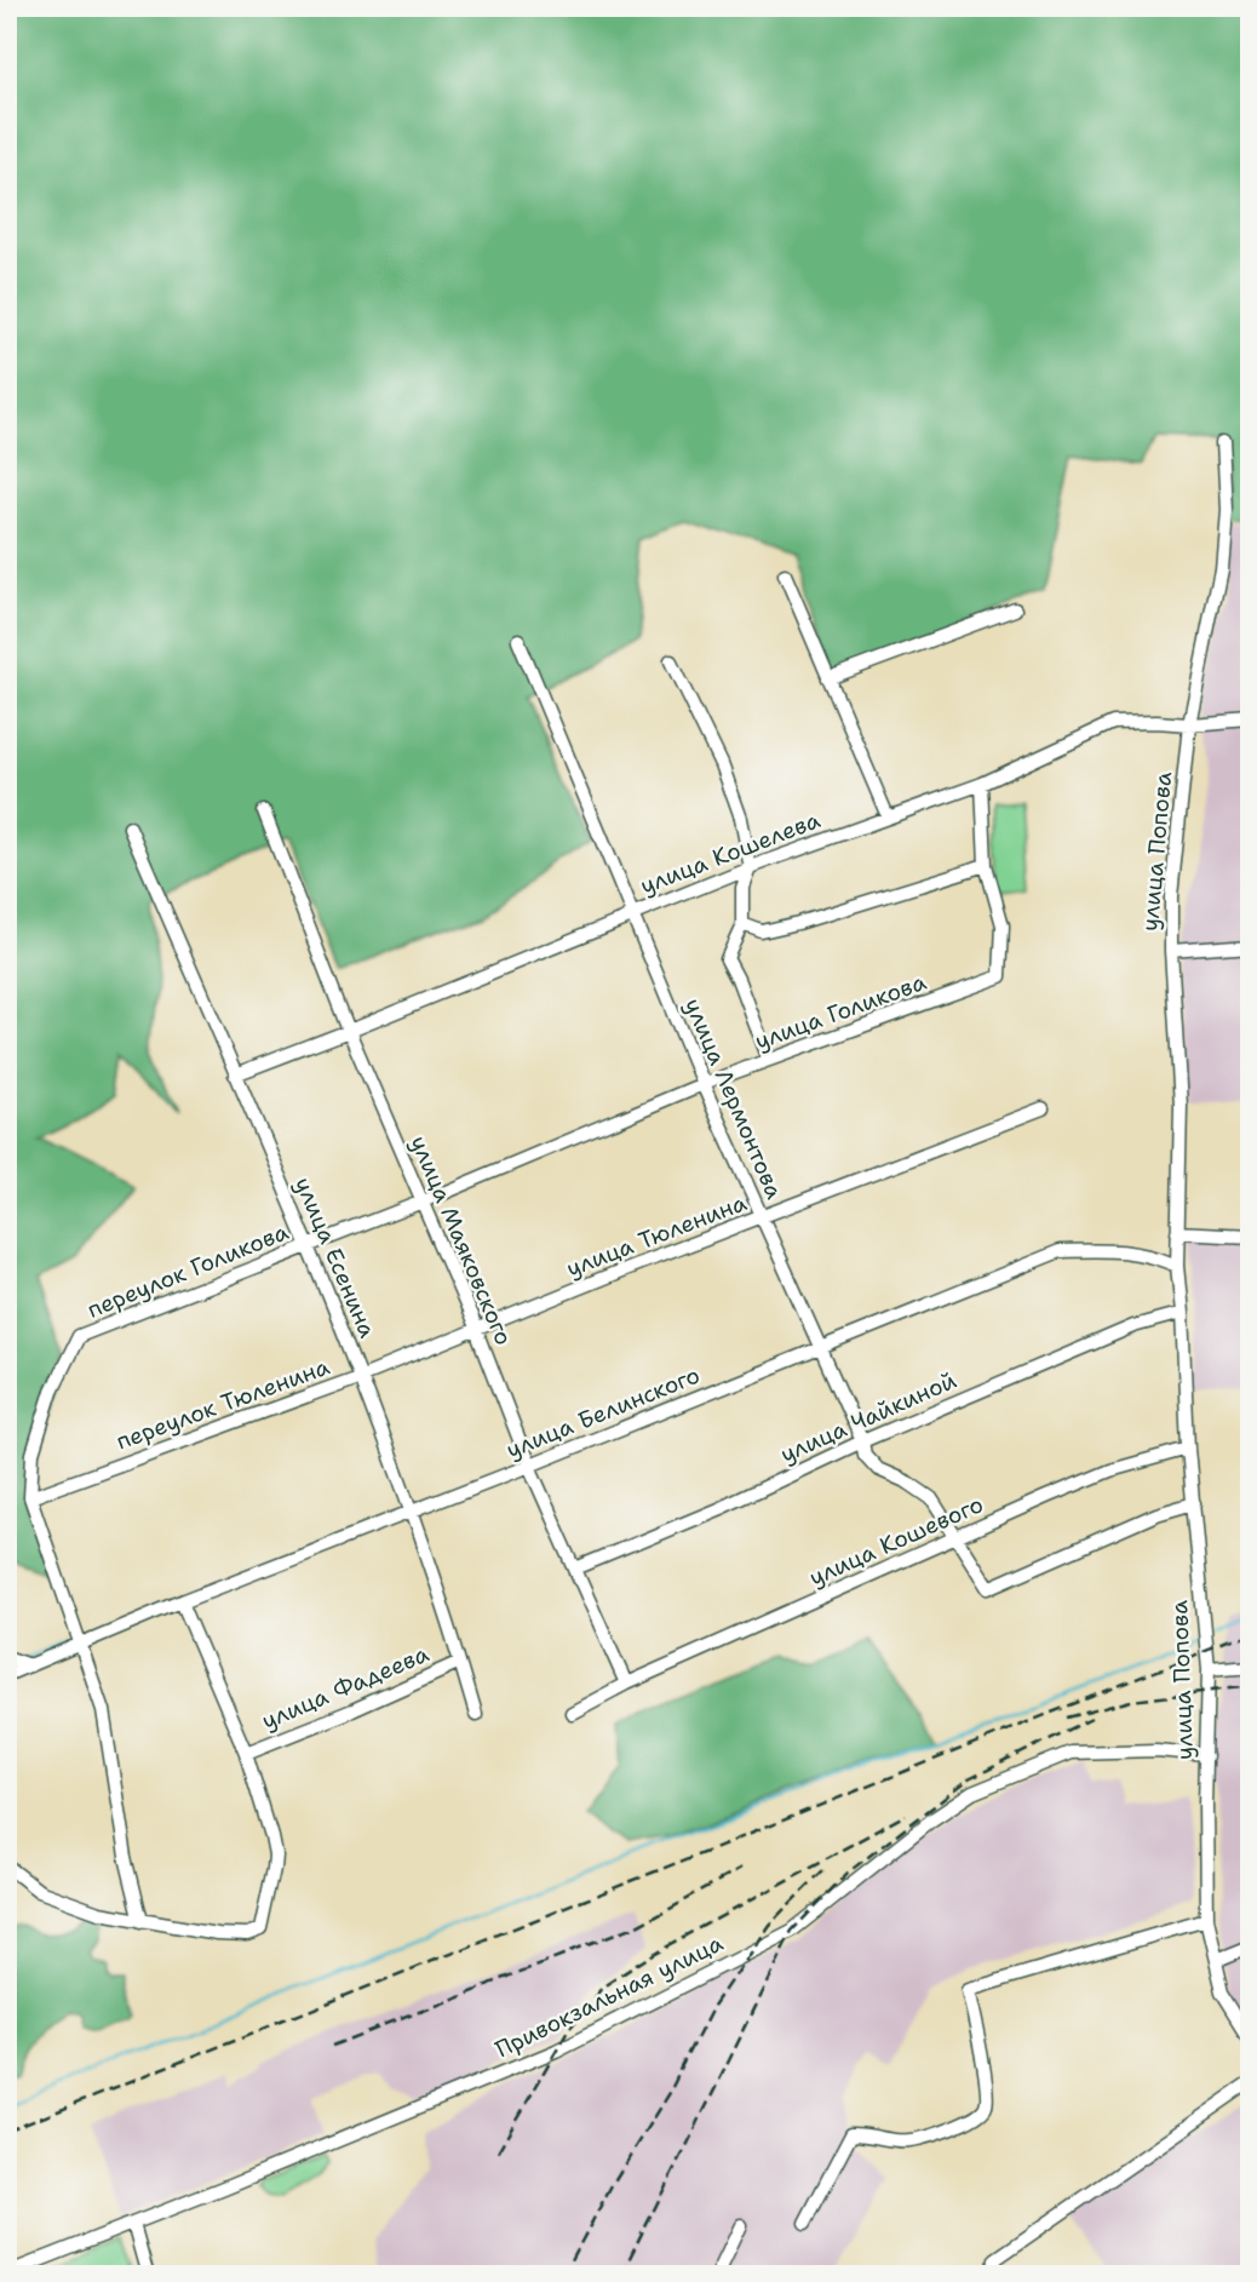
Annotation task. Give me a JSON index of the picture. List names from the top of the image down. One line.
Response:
{"streets":{"street":["улица Попова","улица Кошелева","улица Голикова","улица Лермонтова","улица Тюленина","улица Маяковского","улица Есенина","переулок Голикова","переулок Тюленина","улица Белинского","улица Чайкиной","улица Кошевого","улица Фадеева","Привокзальная улица"]},"crossings":[["улица Попова","улица Кошелева"],["улица Попова","улица Лермонтова"],["улица Попова","улица Белинского"],["улица Попова","улица Чайкиной"],["улица Попова","улица Кошевого"],["улица Попова","Привокзальная улица"],["улица Кошелева","улица Голикова"],["улица Кошелева","улица Лермонтова"],["улица Кошелева","улица Маяковского"],["улица Кошелева","улица Есенина"],["улица Голикова","улица Лермонтова"],["улица Голикова","улица Маяковского"],["улица Голикова","переулок Голикова"],["улица Лермонтова","улица Тюленина"],["улица Лермонтова","улица Белинского"],["улица Лермонтова","улица Чайкиной"],["улица Лермонтова","улица Кошевого"],["улица Тюленина","улица Маяковского"],["улица Тюленина","переулок Тюленина"],["улица Маяковского","переулок Голикова"],["улица Маяковского","переулок Тюленина"],["улица Маяковского","улица Белинского"],["улица Маяковского","улица Чайкиной"],["улица Маяковского","улица Кошевого"],["улица Есенина","переулок Голикова"],["улица Есенина","переулок Тюленина"],["улица Есенина","улица Белинского"],["улица Есенина","улица Фадеева"],["переулок Голикова","переулок Тюленина"]]}
